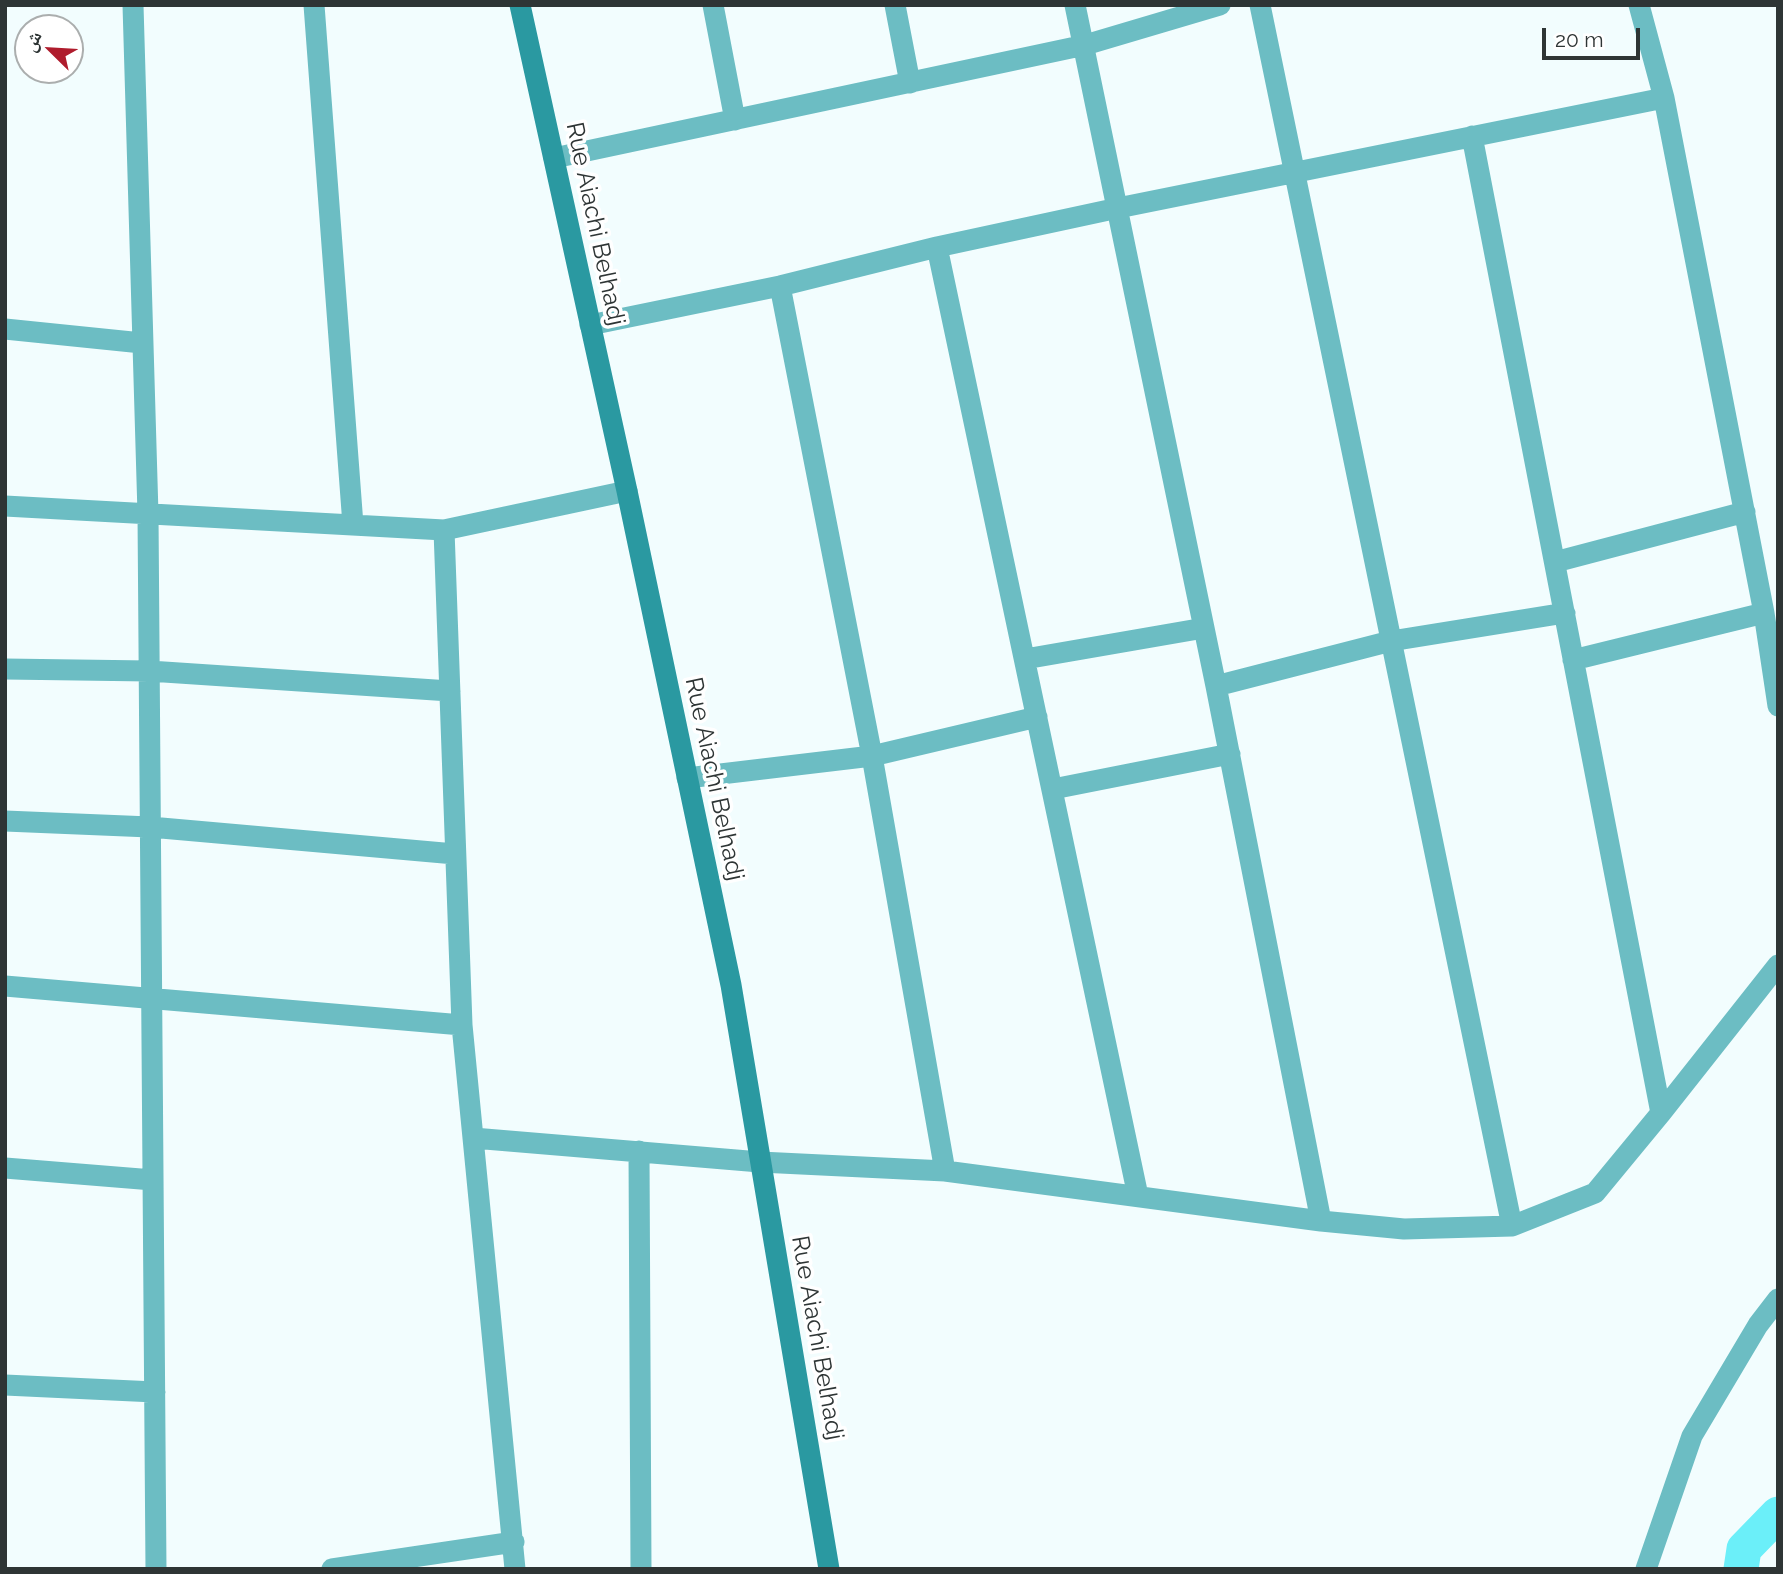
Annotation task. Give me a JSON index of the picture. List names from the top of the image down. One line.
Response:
{"streets":{"street":["Rue Aiachi Belhadj"]},"scale_bar":"20 m","north":"top left"}
